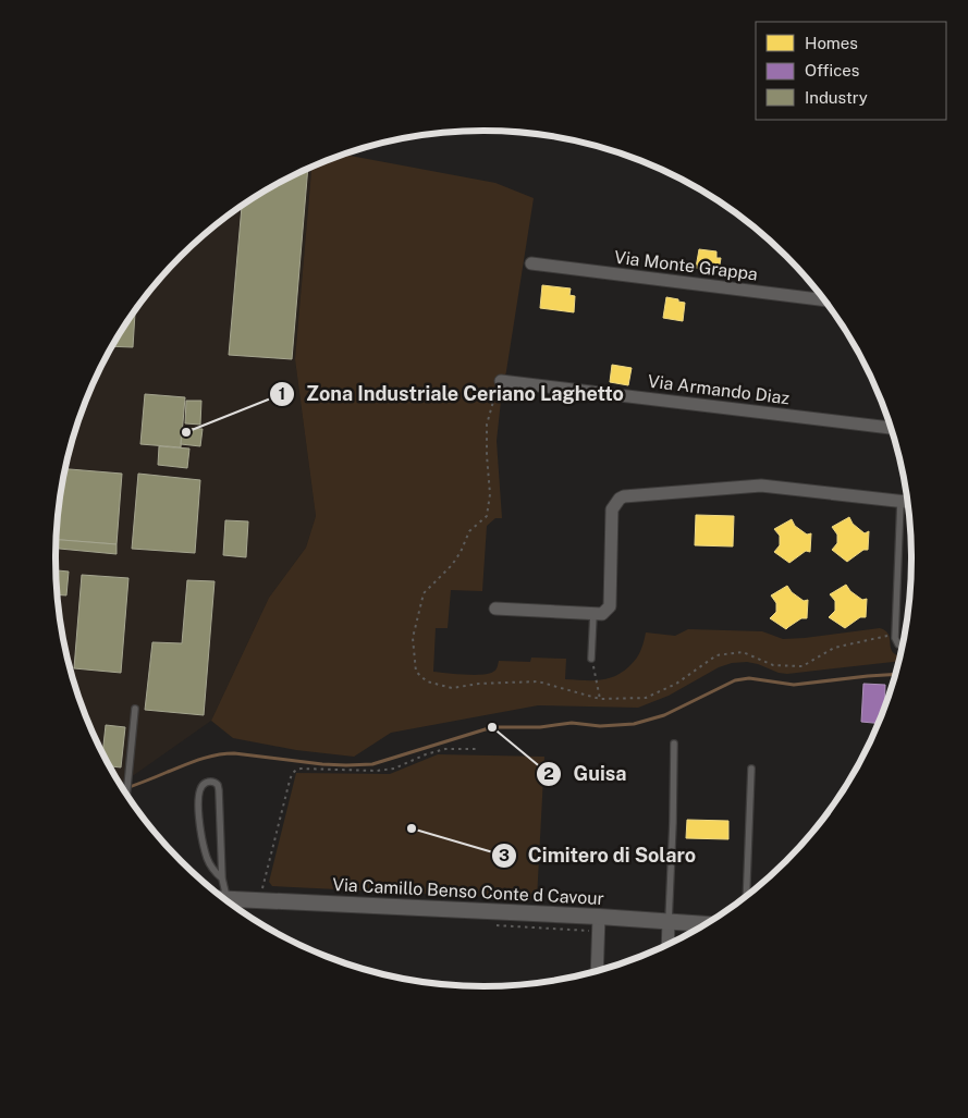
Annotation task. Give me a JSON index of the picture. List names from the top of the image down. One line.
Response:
{"streets":{"street":["Via Monte Grappa","Via Armando Diaz","Via Camillo Benso Conte d Cavour"]},"places":["Zona Industriale Ceriano Laghetto","Guisa","Cimitero di Solaro"],"legend":["Homes","Offices","Industry"]}
